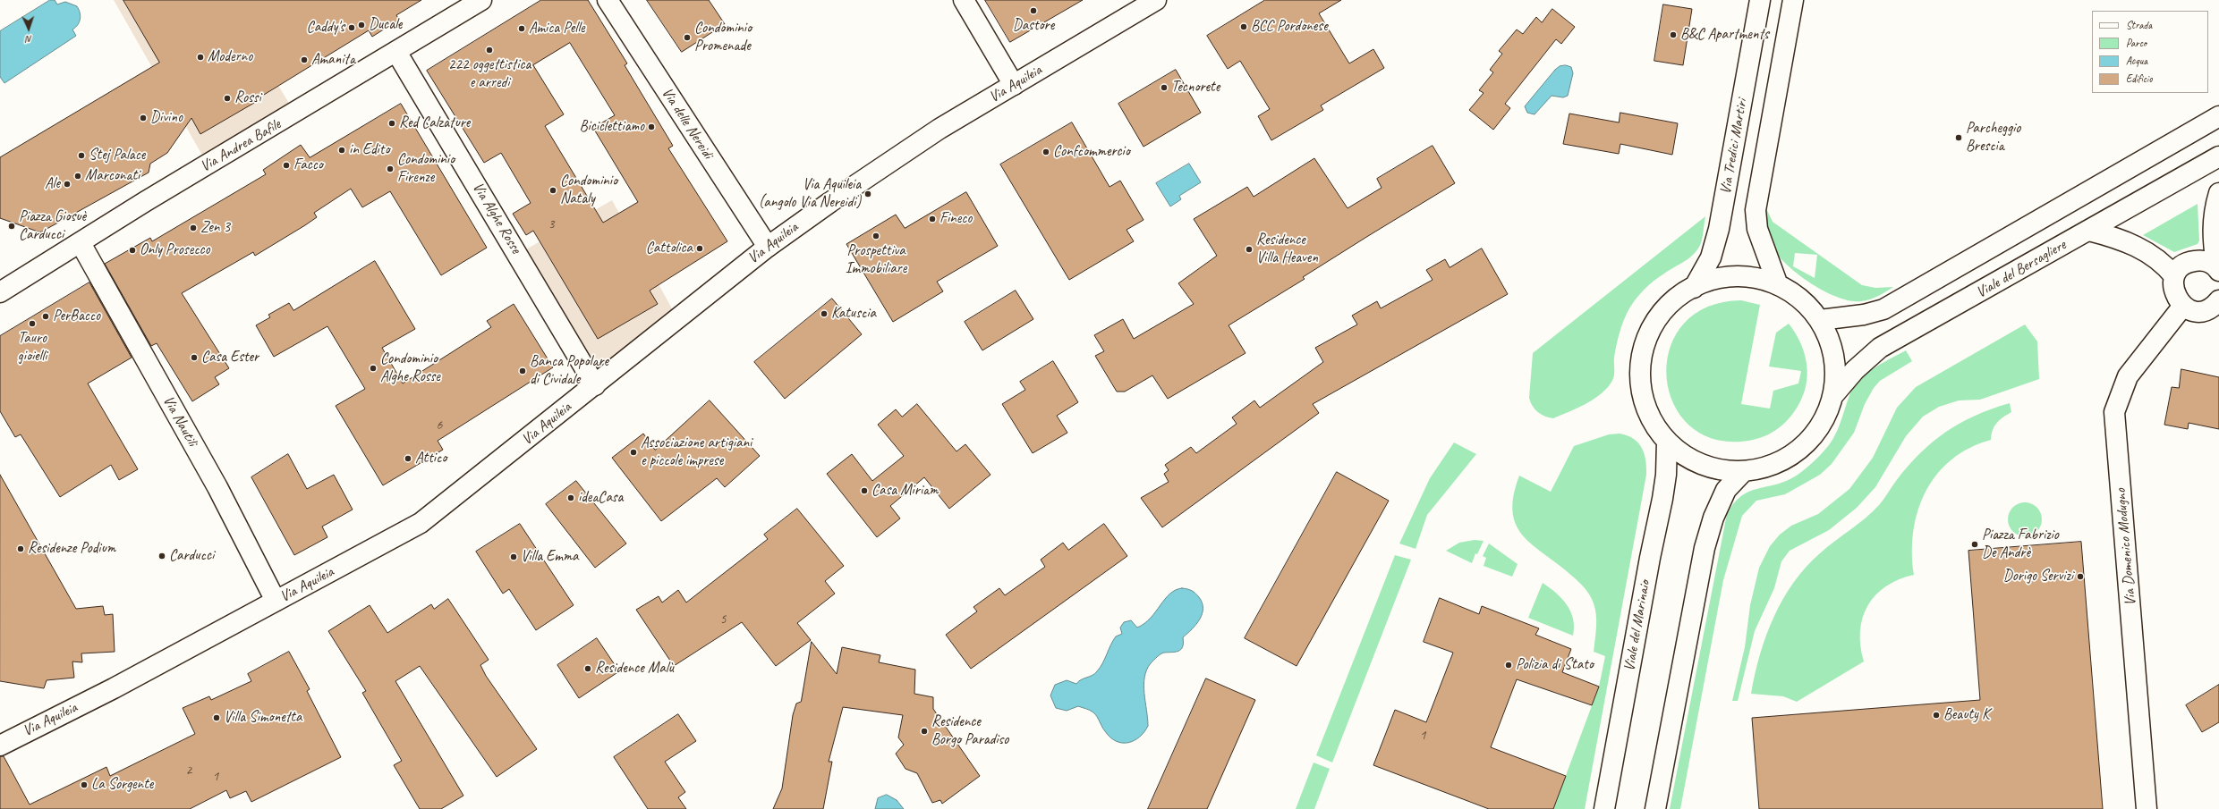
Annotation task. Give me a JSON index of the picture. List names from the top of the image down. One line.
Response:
{"streets":{"street":["Via Aquileia","Via delle Nereidi","Via Andrea Bafile","Via Tredici Martiri","Via Alghe Rosse","Viale del Bersagliere","Via Nautili","Via Domenico Modugno","Viale del Marinaio"]},"crossings":[["Via Aquileia","Via delle Nereidi"],["Via Aquileia","Via Alghe Rosse"],["Via Aquileia","Via Nautili"],["Via Andrea Bafile","Via Alghe Rosse"],["Via Andrea Bafile","Via Nautili"]],"places":["Dastore","Ducale","BCC Pordonese","Caddy's","Amica Pelle","B&C Apartments","Condominio Promenade","222 oggettistica e arredi","Moderno","Amanita","Tecnorete","Rossi","Divino","Red Calzature","Biciclettiamo","Parcheggio Brescia","in Edito","Confcommercio","Stej Palace","Facco","Condominio Firenze","Marconati","Ale","Condominio Nataly","Via Aquileia (angolo Via Nereidi)","Fineco","Piazza Giosuè Carducci","Zen 3","Prospettiva Immobiliare","Cattolica","Residence Villa Heaven","Only Prosecco","Katuscia","PerBacco","Tauro gioielli","Casa Ester","Condominio Alghe Rosse","Banca Popolare di Cividale","Associazione artigiani e piccole imprese","Attico","Casa Miriam","ideaCasa","Piazza Fabrizio De Andrè","Residenze Podium","Carducci","Villa Emma","Dorigo Servizi","Polizia di Stato","Residence Malù","Beauty K","Villa Simonetta","Residence Borgo Paradiso","La Sorgente"],"house_numbers":["3","6","5","1","2","1"],"legend":["Strada","Parco","Acqua","Edificio"],"north":"bottom"}
